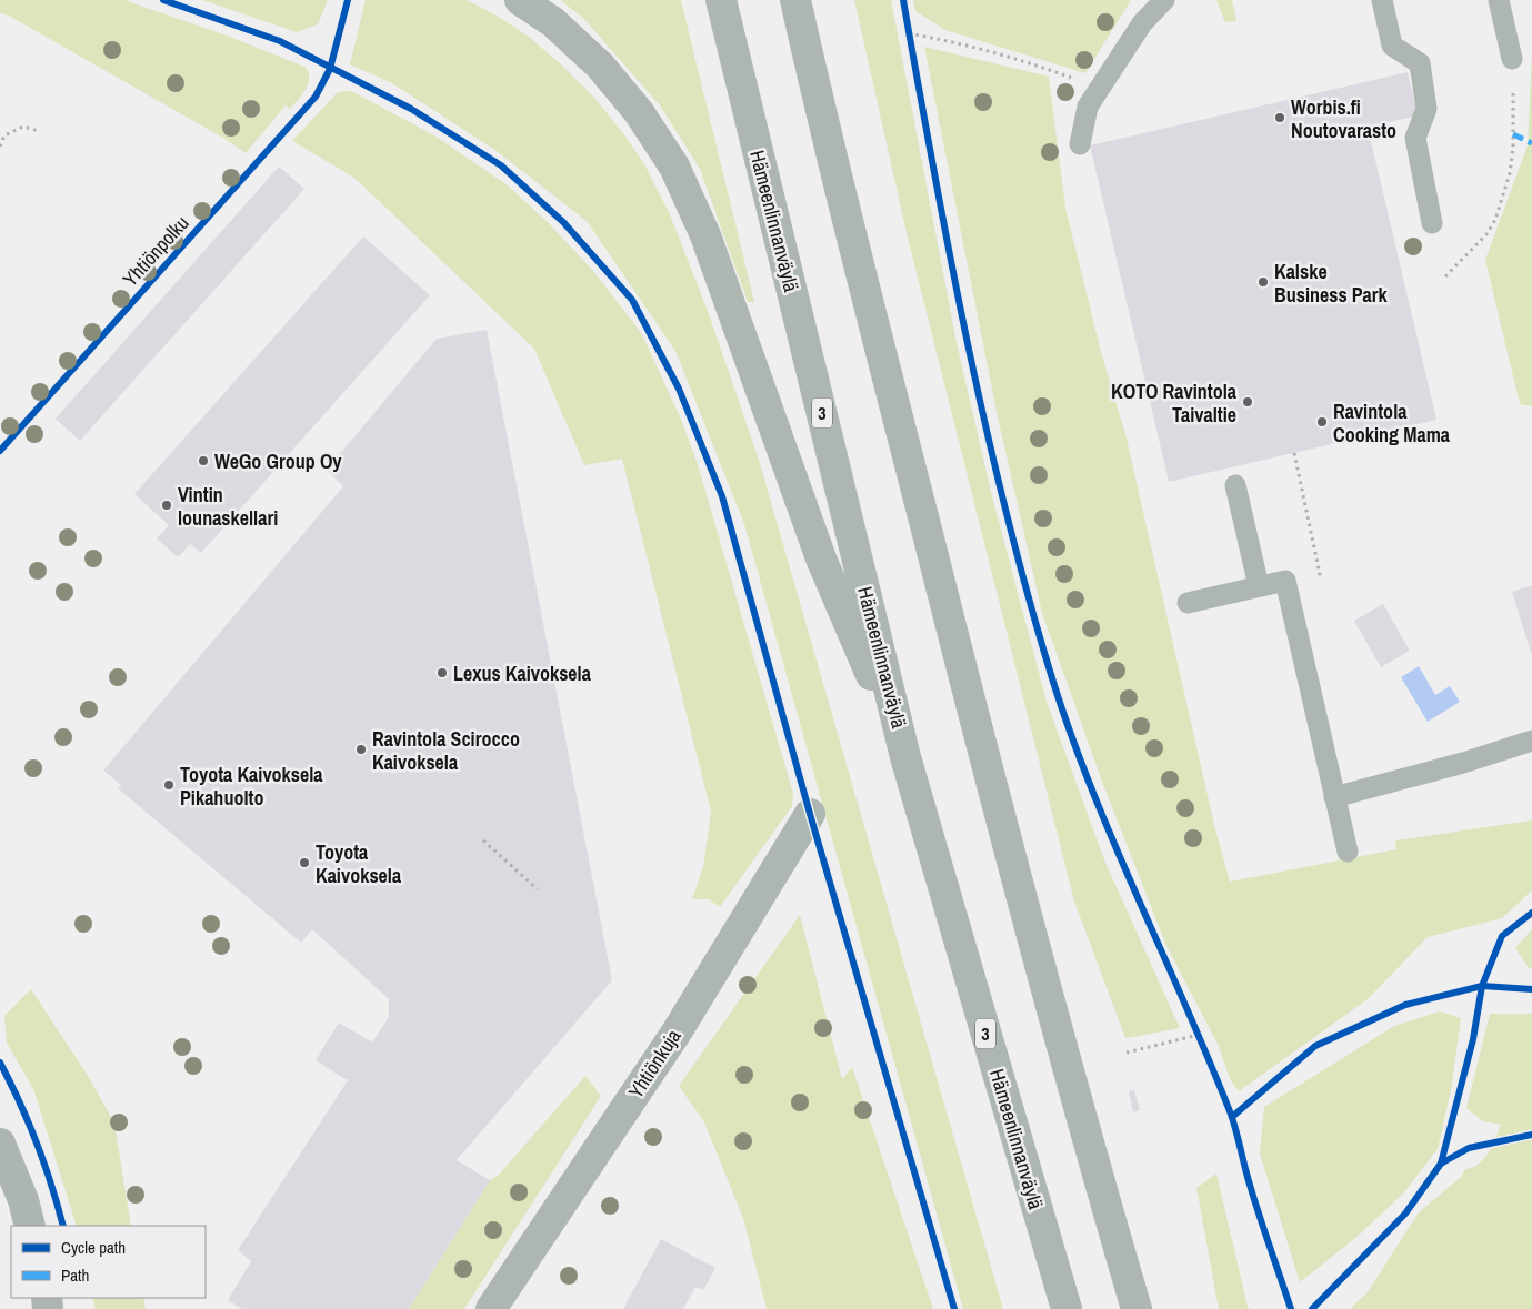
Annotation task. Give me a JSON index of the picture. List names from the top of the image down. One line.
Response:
{"streets":{"main road":["Hämeenlinnanväylä","3","Yhtiönkuja"],"cycle path":["Yhtiönpolku"]},"places":["Worbis.fi Noutovarasto","Kalske Business Park","KOTO Ravintola Taivaltie","Ravintola Cooking Mama","WeGo Group Oy","Vintin lounaskellari","Lexus Kaivoksela","Ravintola Scirocco Kaivoksela","Toyota Kaivoksela Pikahuolto","Toyota Kaivoksela"],"legend":["Cycle path","Path"]}
